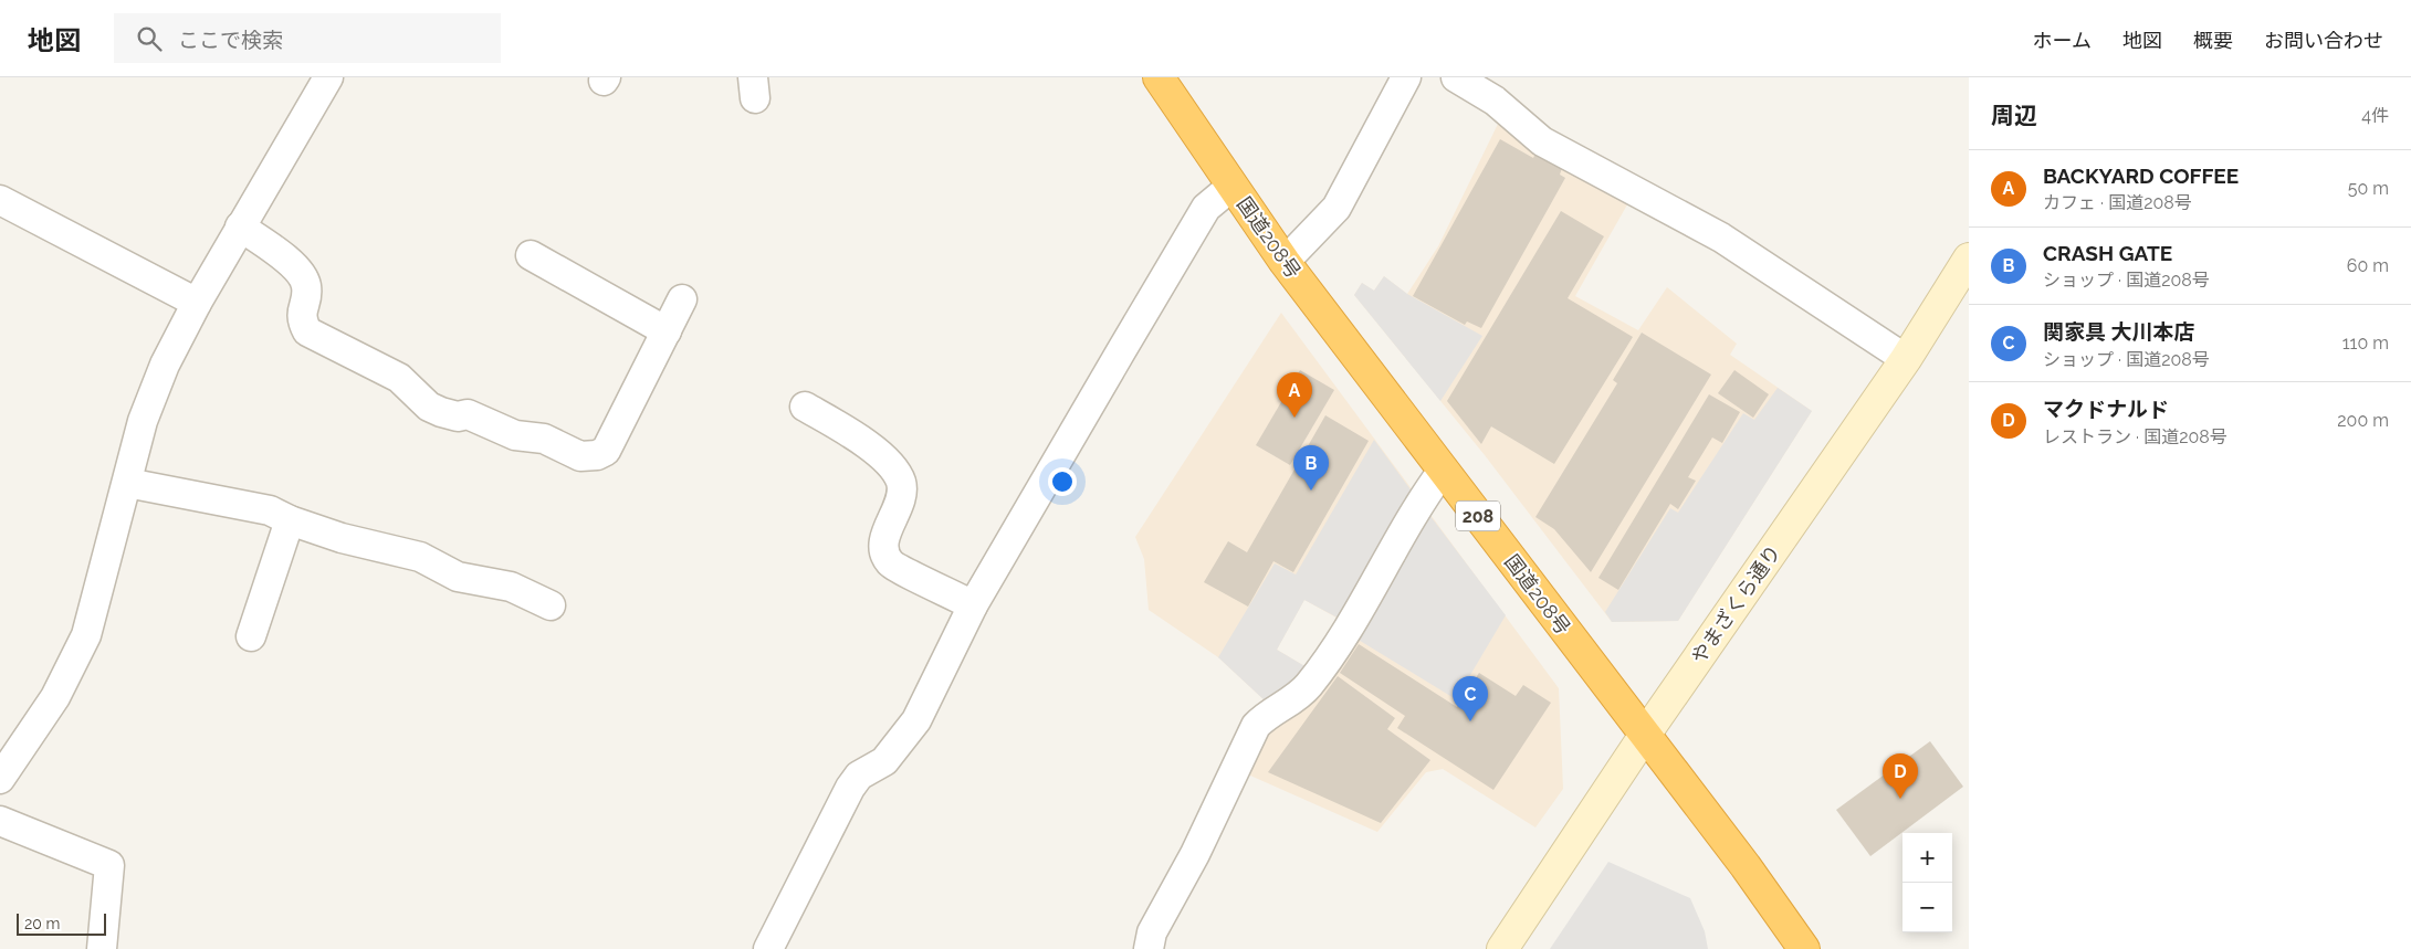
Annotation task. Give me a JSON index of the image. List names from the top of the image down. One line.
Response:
{"streets":{"highway":["国道208号","208"],"street":["やまざくら通り"]},"crossings":[["国道208号","やまざくら通り"]],"scale_bar":"20 m","page":{"header":"地図","search":"ここで検索","nav":["ホーム","地図","概要","お問い合わせ"],"heading":["周辺","4件"],"list":[{"mark":"A","name":"BACKYARD COFFEE","note":"カフェ · 国道208号","value":"50 m"},{"mark":"B","name":"CRASH GATE","note":"ショップ · 国道208号","value":"60 m"},{"mark":"C","name":"関家具 大川本店","note":"ショップ · 国道208号","value":"110 m"},{"mark":"D","name":"マクドナルド","note":"レストラン · 国道208号","value":"200 m"}],"pins":["A","B","C","D"],"map_buttons":["+","−"],"scale":"20 m"}}
